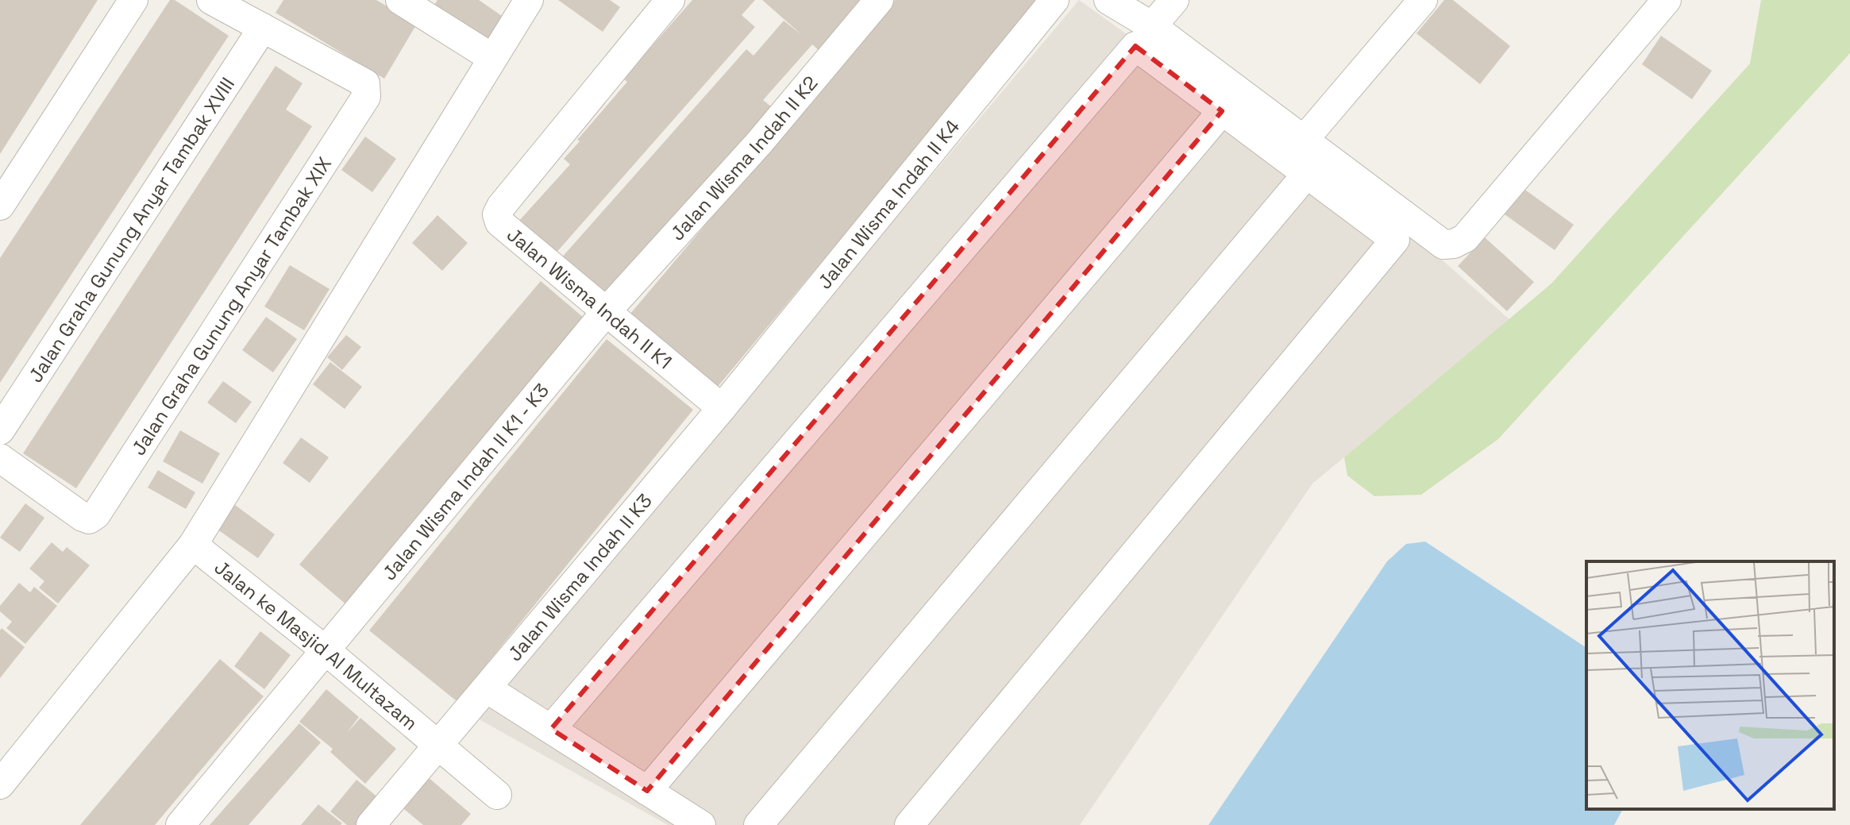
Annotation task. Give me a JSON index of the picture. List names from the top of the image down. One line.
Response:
{"streets":{"street":["Jalan Wisma Indah II K2","Jalan Wisma Indah II K4","Jalan Graha Gunung Anyar Tambak XVIII","Jalan Wisma Indah II K1","Jalan Graha Gunung Anyar Tambak XIX","Jalan Wisma Indah II K1 - K3","Jalan Wisma Indah II K3","Jalan ke Masjid Al Multazam"]},"crossings":[["Jalan Wisma Indah II K2","Jalan Wisma Indah II K1"],["Jalan Wisma Indah II K2","Jalan Wisma Indah II K1 - K3"],["Jalan Wisma Indah II K4","Jalan Wisma Indah II K1"],["Jalan Wisma Indah II K4","Jalan Wisma Indah II K3"],["Jalan Graha Gunung Anyar Tambak XVIII","Jalan Graha Gunung Anyar Tambak XIX"],["Jalan Wisma Indah II K1","Jalan Wisma Indah II K1 - K3"],["Jalan Wisma Indah II K1","Jalan Wisma Indah II K3"],["Jalan Wisma Indah II K1 - K3","Jalan ke Masjid Al Multazam"],["Jalan Wisma Indah II K3","Jalan ke Masjid Al Multazam"]]}
